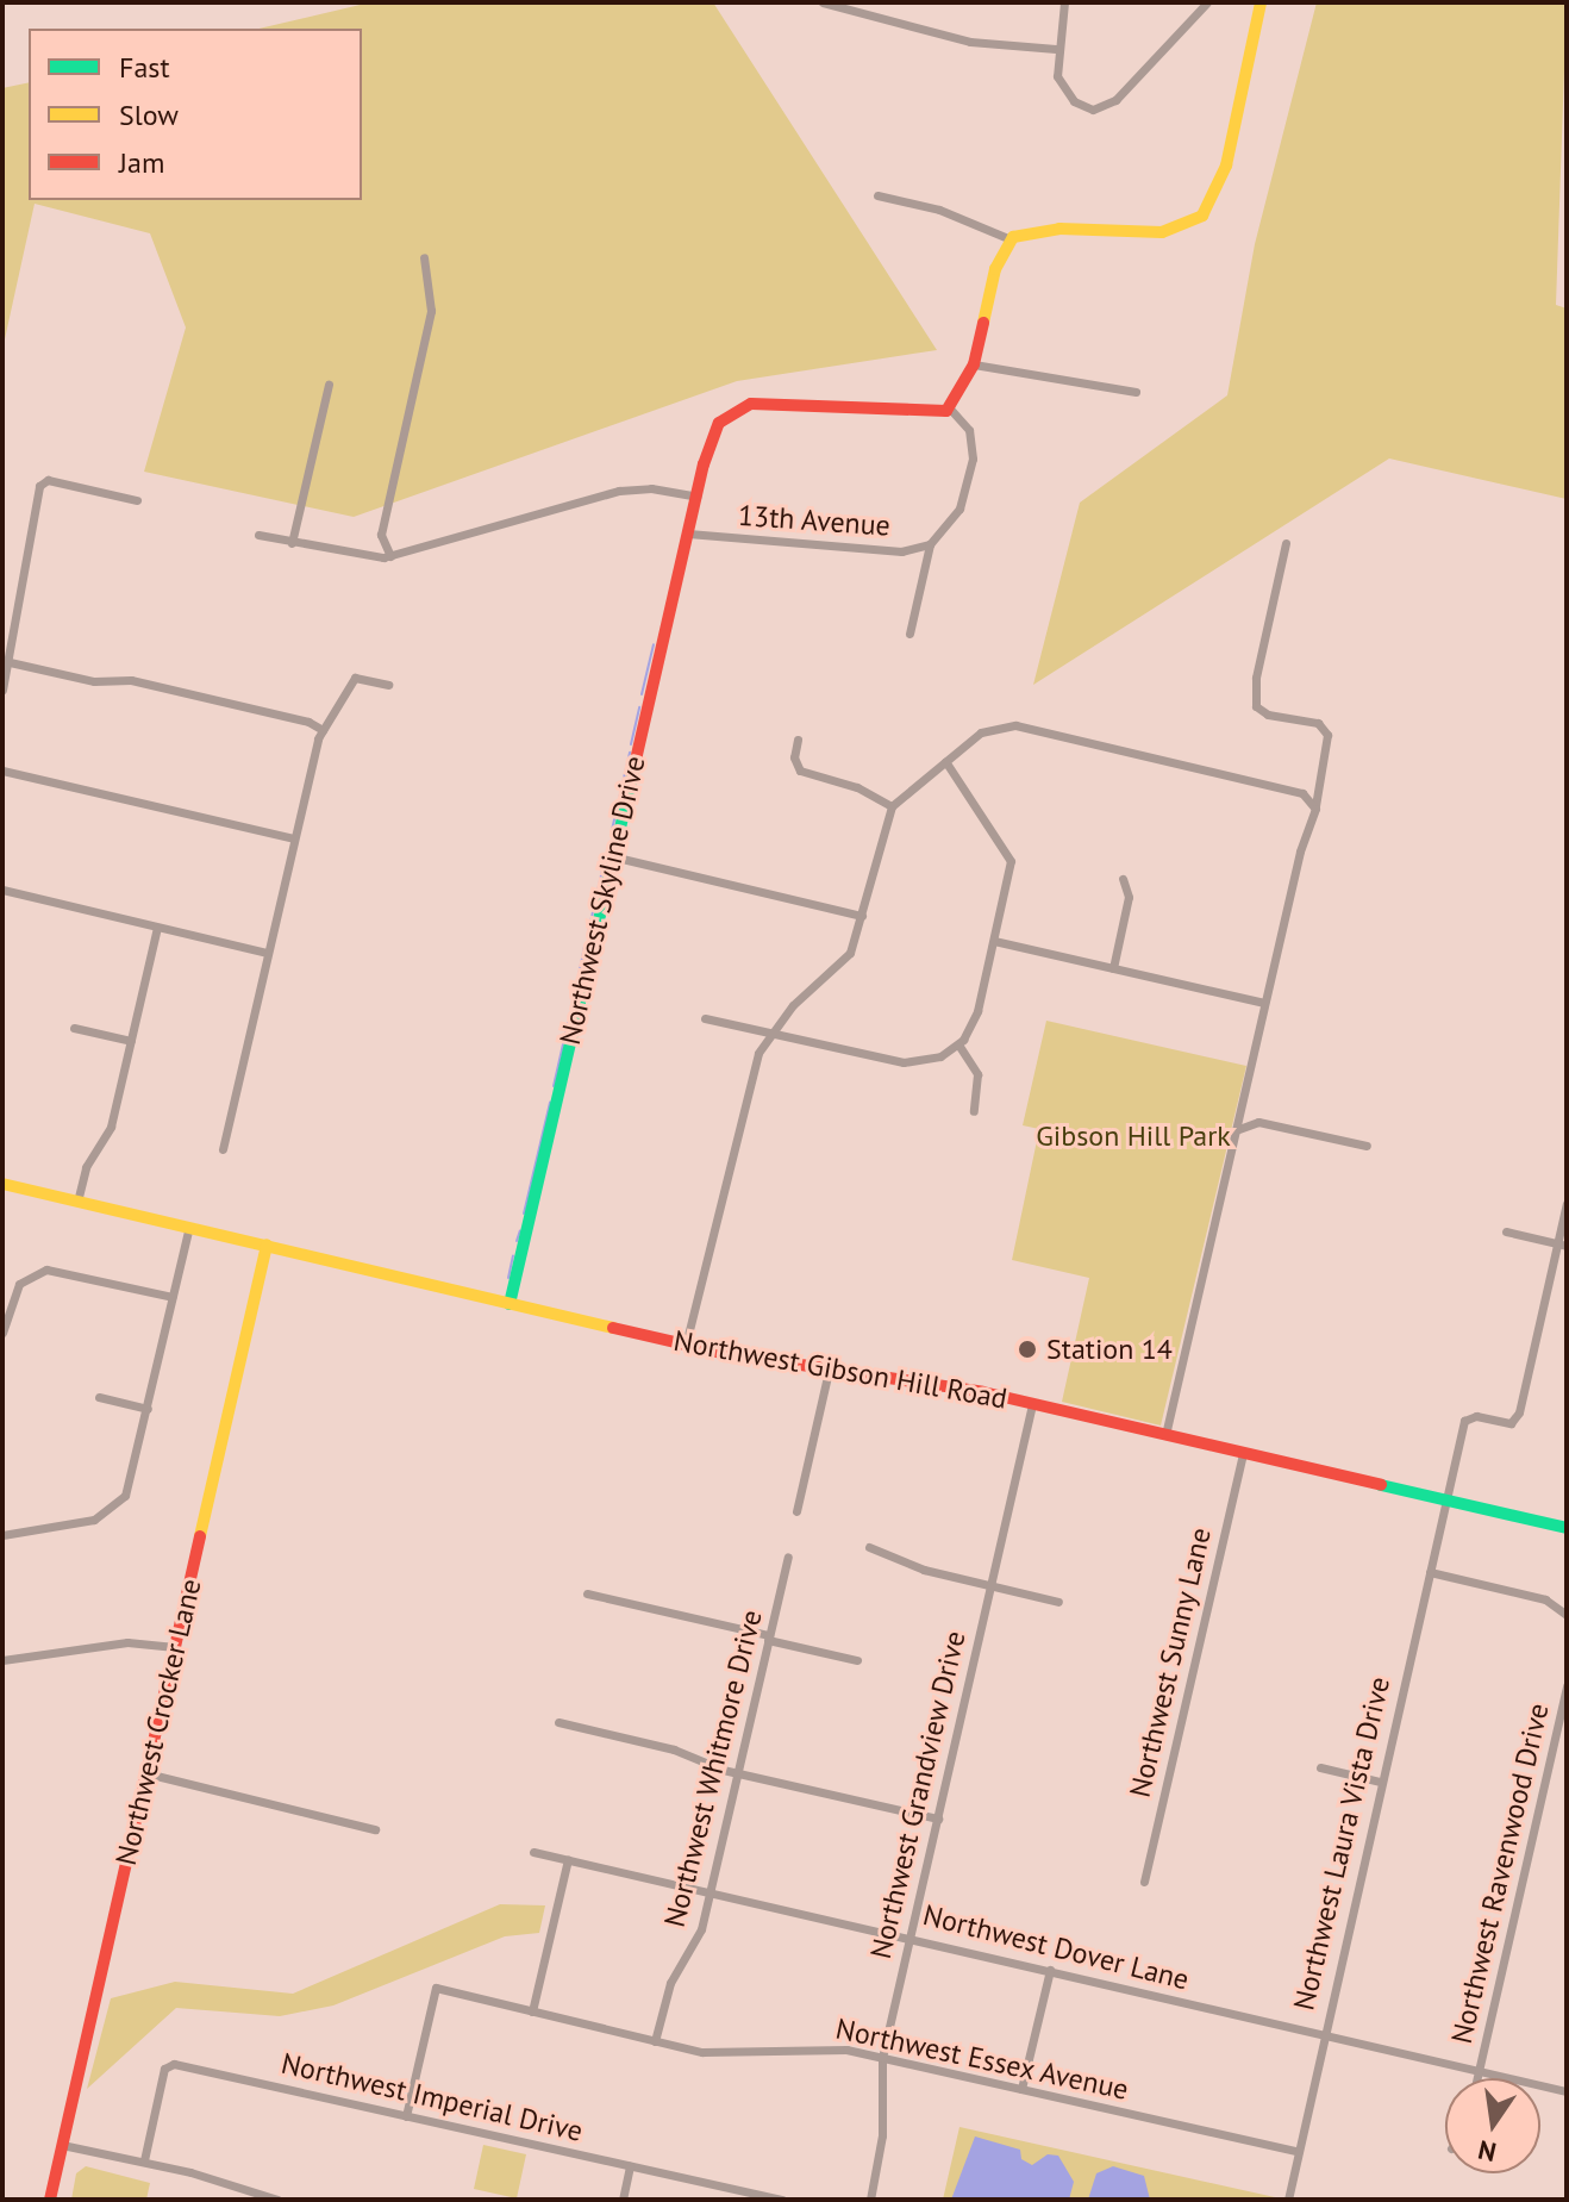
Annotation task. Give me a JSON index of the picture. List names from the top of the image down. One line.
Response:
{"streets":{"street":["13th Avenue","Northwest Skyline Drive","Northwest Gibson Hill Road","Northwest Sunny Lane","Northwest Crocker Lane","Northwest Whitmore Drive","Northwest Grandview Drive","Northwest Laura Vista Drive","Northwest Ravenwood Drive","Northwest Dover Lane","Northwest Essex Avenue","Northwest Imperial Drive"]},"crossings":[["13th Avenue","Northwest Skyline Drive"],["Northwest Skyline Drive","Northwest Gibson Hill Road"],["Northwest Gibson Hill Road","Northwest Sunny Lane"],["Northwest Gibson Hill Road","Northwest Crocker Lane"],["Northwest Gibson Hill Road","Northwest Grandview Drive"],["Northwest Gibson Hill Road","Northwest Laura Vista Drive"],["Northwest Whitmore Drive","Northwest Dover Lane"],["Northwest Whitmore Drive","Northwest Essex Avenue"],["Northwest Grandview Drive","Northwest Dover Lane"],["Northwest Grandview Drive","Northwest Essex Avenue"],["Northwest Laura Vista Drive","Northwest Dover Lane"],["Northwest Laura Vista Drive","Northwest Essex Avenue"],["Northwest Ravenwood Drive","Northwest Dover Lane"],["Northwest Essex Avenue","Northwest Imperial Drive"]],"parks":["Gibson Hill Park"],"places":["Station 14"],"legend":["Fast","Slow","Jam"],"north":"bottom"}
